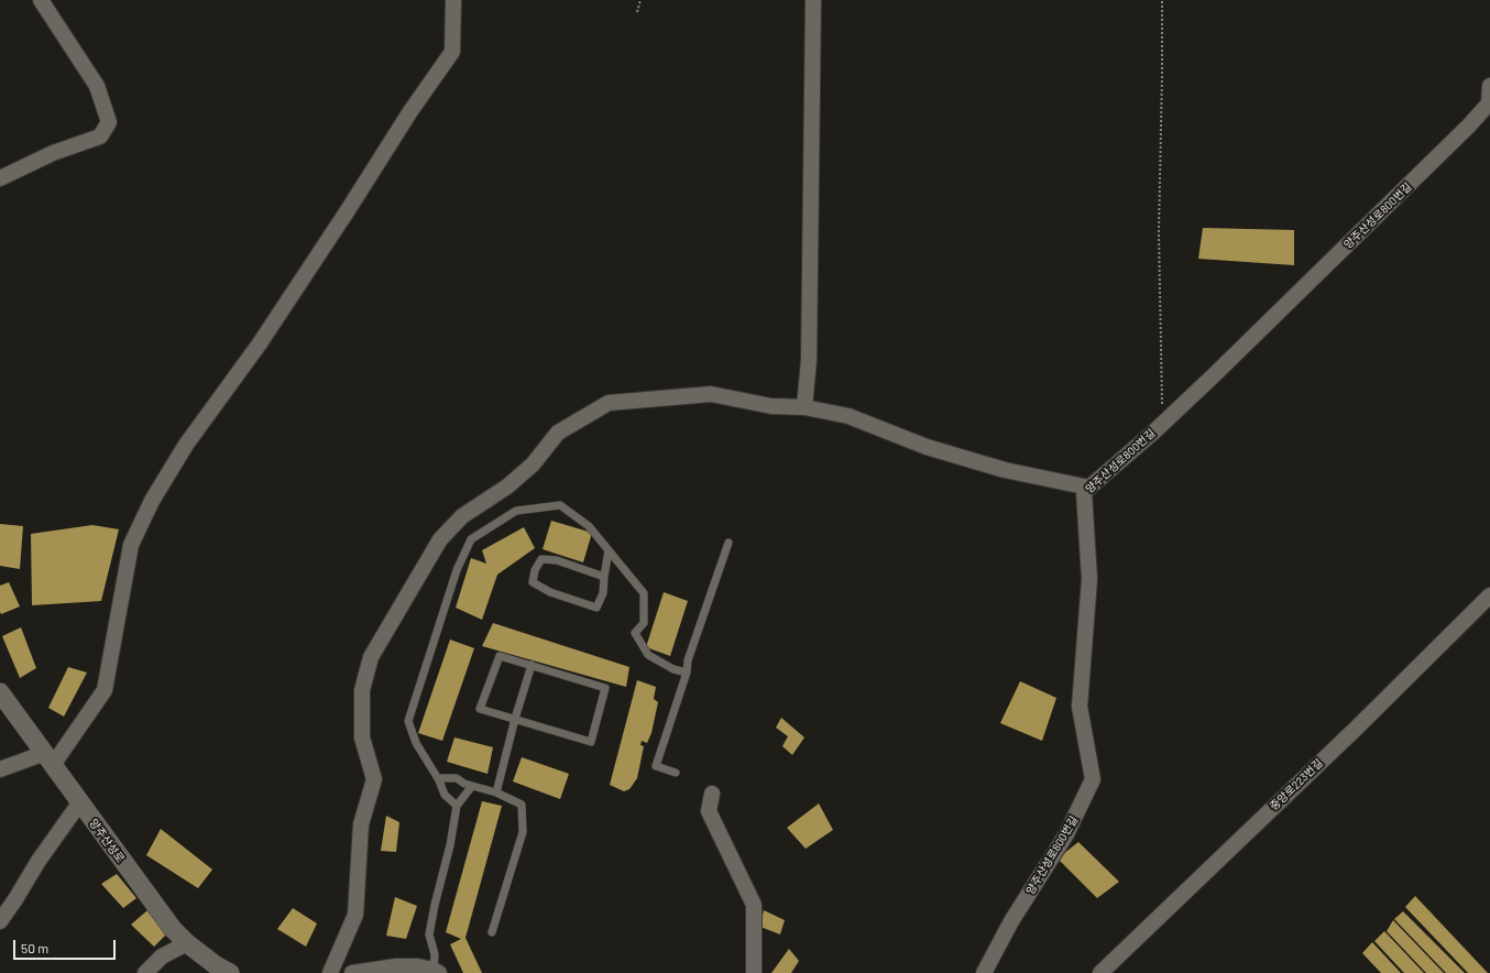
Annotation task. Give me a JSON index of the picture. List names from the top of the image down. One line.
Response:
{"streets":{"street":["양주산성로800번길","중앙로223번길","양주산성로"]},"scale_bar":"50 m"}
